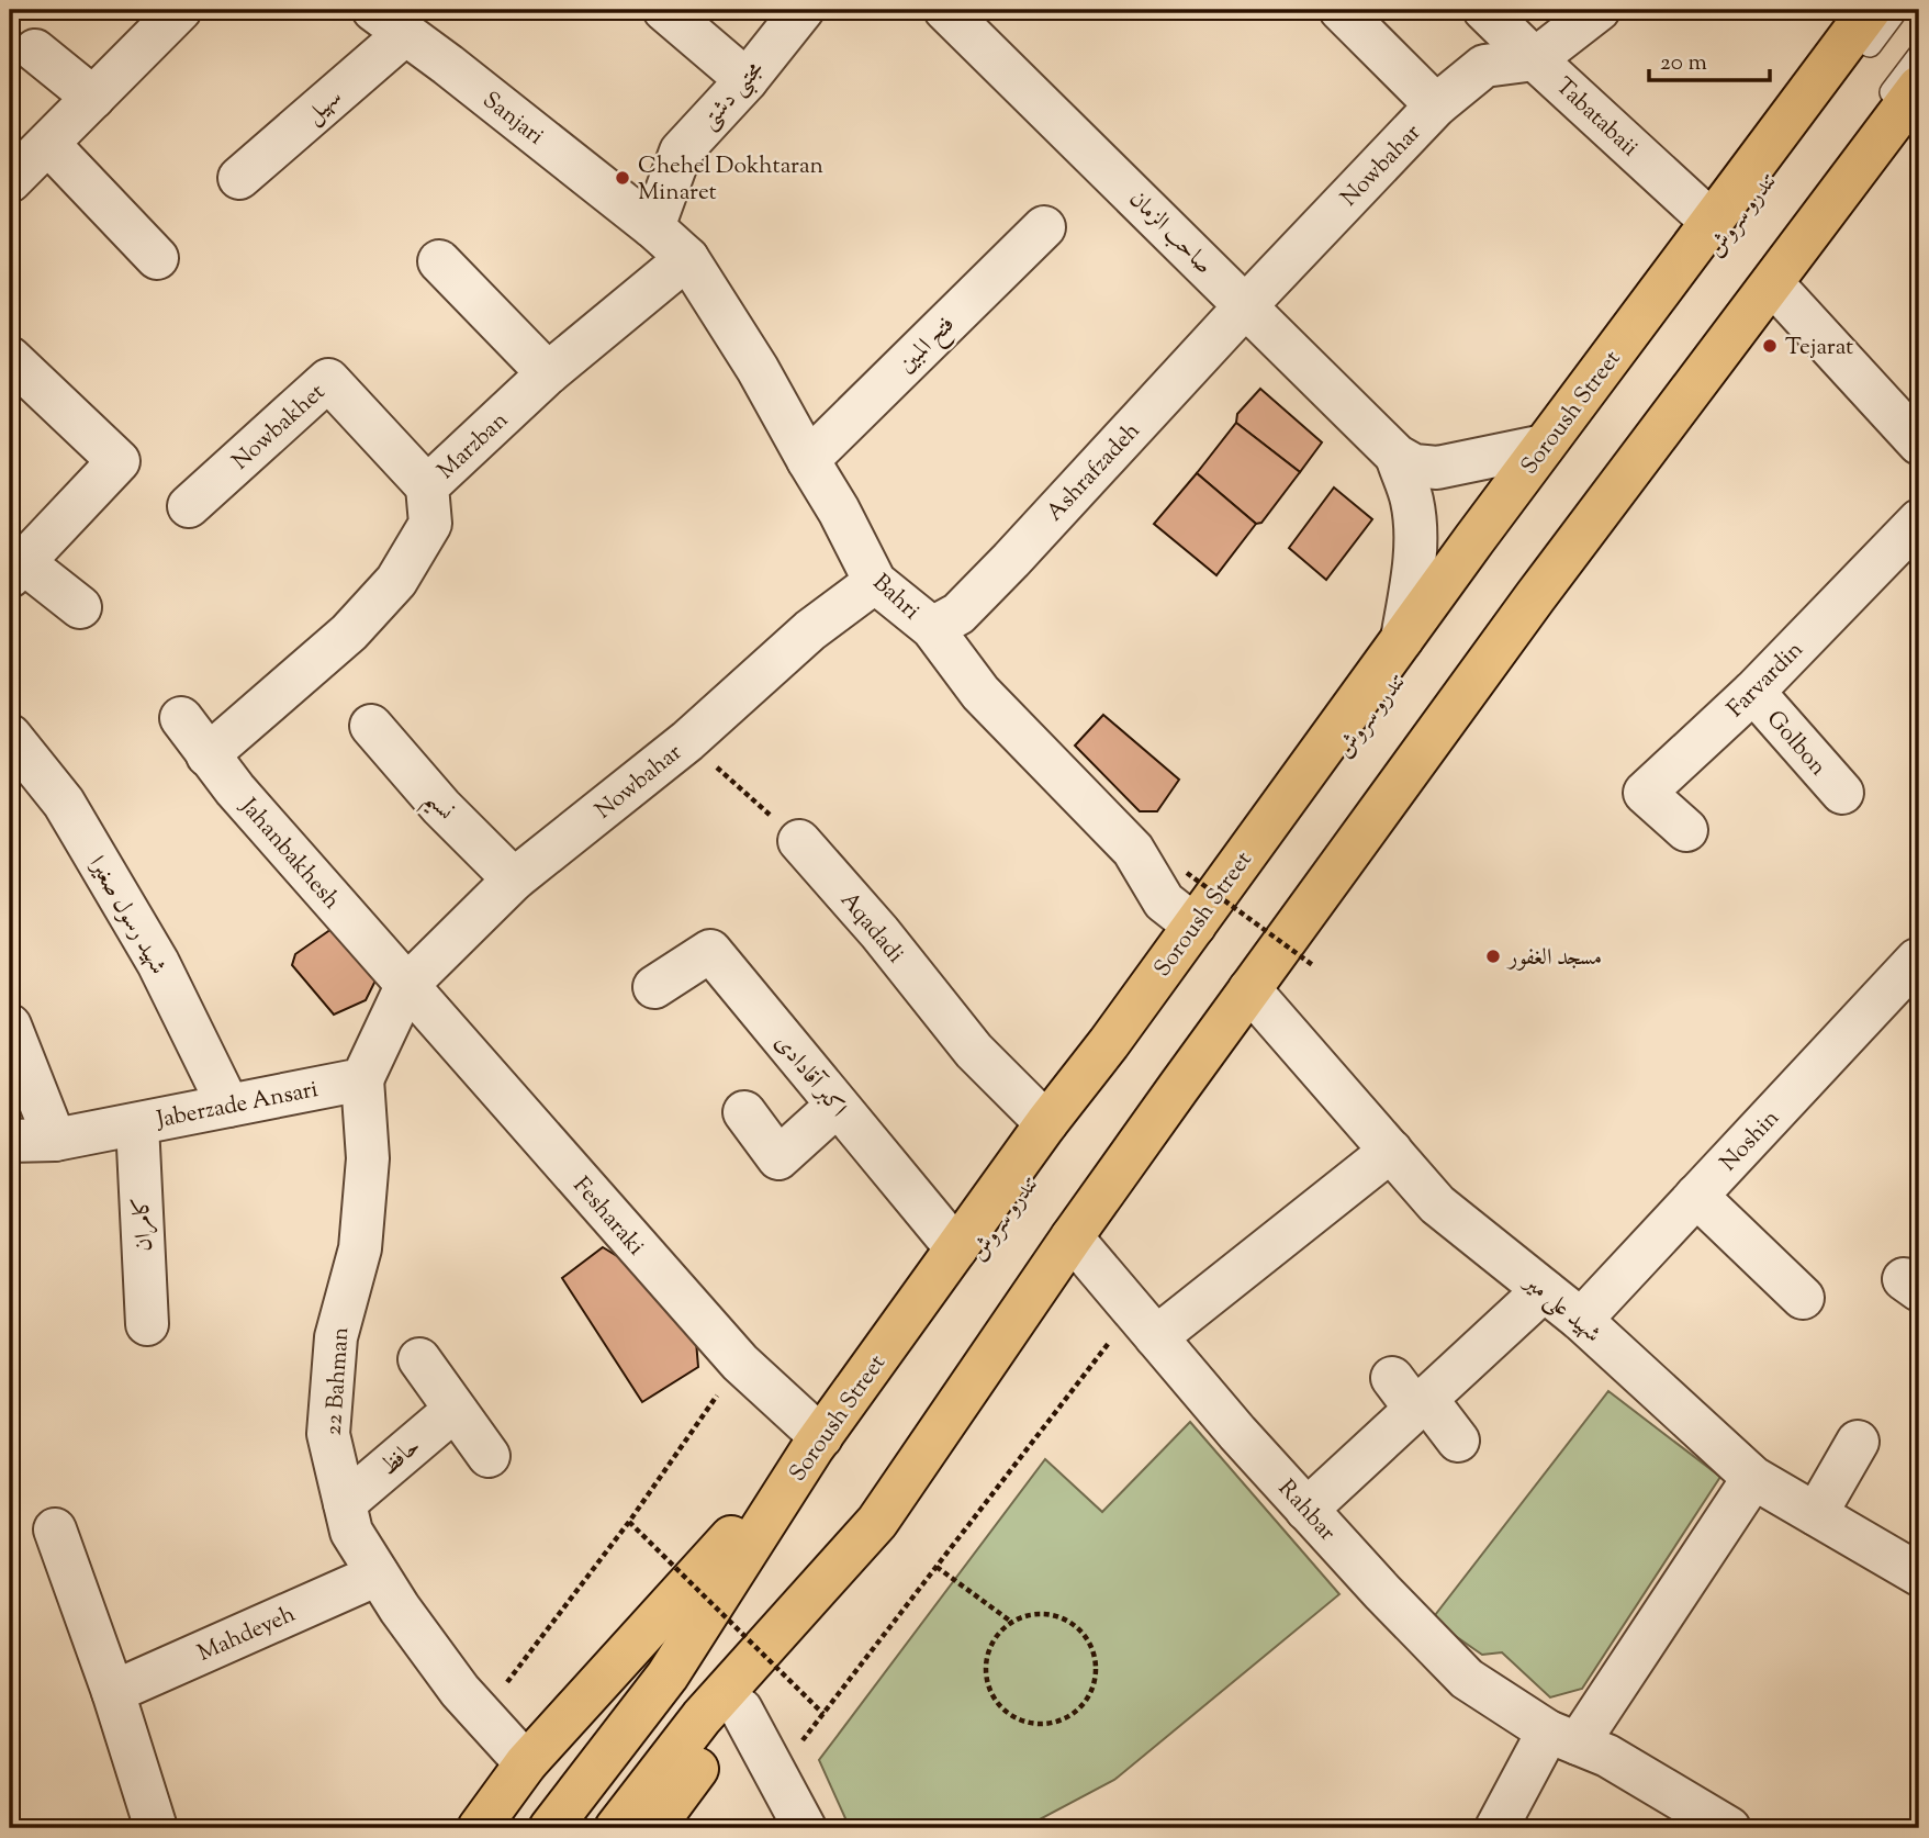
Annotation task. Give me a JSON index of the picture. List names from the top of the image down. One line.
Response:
{"streets":{"main road":["Soroush Street"],"street":["مجتبی دشتی","سهیل","Tabatabaii","Sanjari","Nowbahar","صاحب الزمان","فتح المبین","Nowbakhet","Marzban","Ashrafzadeh","Bahri","Farvardin","Golbon","نسیم","Jahanbakhesh","شهید رسول صغیرا","Aqadadi","اکبر آقادادی","Jaberzade Ansari","Noshin","Fesharaki","کامران","شهید علی میر","22 Bahman","حافظ","Rahbar","Mahdeyeh"],"lane":["تندرو سروش"]},"crossings":[["مجتبی دشتی","Sanjari"],["مجتبی دشتی","Bahri"],["سهیل","Sanjari"],["Tabatabaii","Nowbahar"],["Tabatabaii","Soroush Street"],["Sanjari","Bahri"],["Nowbahar","صاحب الزمان"],["Nowbahar","Ashrafzadeh"],["Nowbahar","Bahri"],["Nowbahar","نسیم"],["Nowbahar","Jahanbakhesh"],["Nowbahar","Fesharaki"],["تندرو سروش","Soroush Street"],["تندرو سروش","Fesharaki"],["صاحب الزمان","Soroush Street"],["صاحب الزمان","Ashrafzadeh"],["فتح المبین","Bahri"],["Soroush Street","Bahri"],["Soroush Street","Aqadadi"],["Soroush Street","اکبر آقادادی"],["Soroush Street","Fesharaki"],["Nowbakhet","Marzban"],["Marzban","Bahri"],["Marzban","Jahanbakhesh"],["Ashrafzadeh","Bahri"],["Farvardin","Golbon"],["Jahanbakhesh","Fesharaki"],["شهید رسول صغیرا","Jaberzade Ansari"],["Jaberzade Ansari","کامران"],["Jaberzade Ansari","22 Bahman"],["Noshin","شهید علی میر"],["22 Bahman","حافظ"],["22 Bahman","Mahdeyeh"]],"places":["Chehel Dokhtaran Minaret","Tejarat","مسجد الغفور"],"scale_bar":"20 m"}
